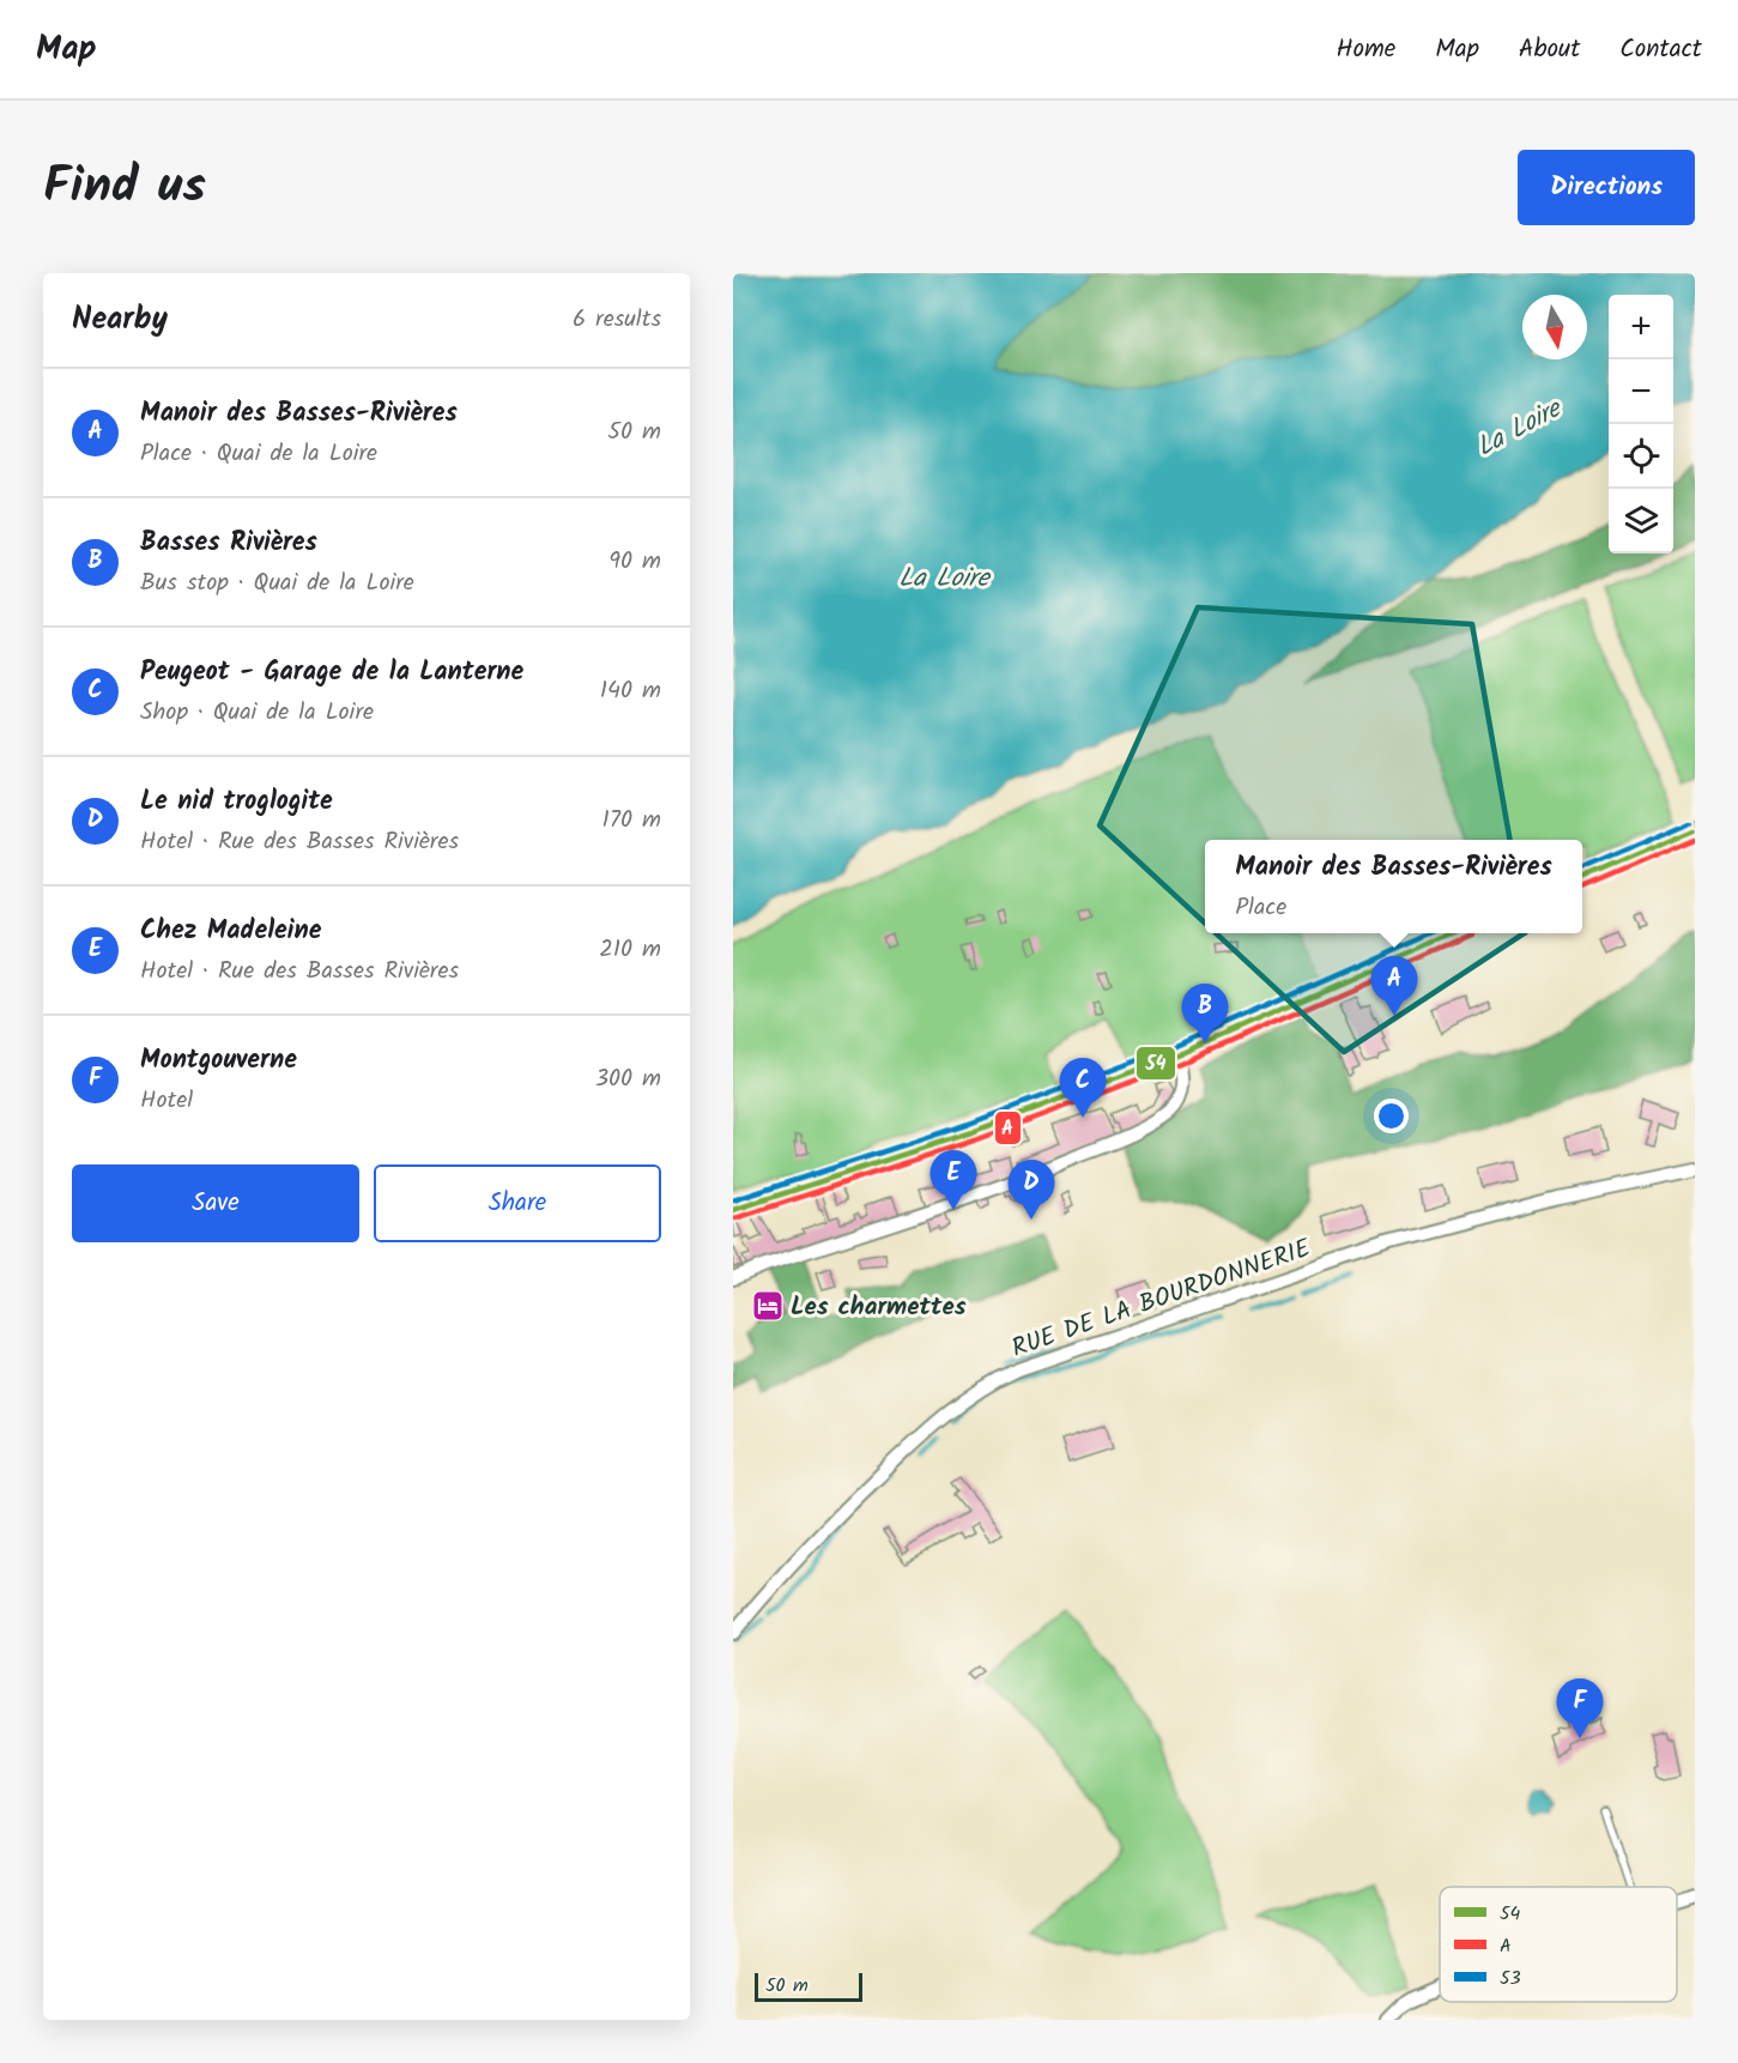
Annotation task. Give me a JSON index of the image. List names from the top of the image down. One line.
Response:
{"streets":{"street":["RUE DE LA BOURDONNERIE"]},"water":["La Loire"],"places":{"hotel":["Les charmettes"]},"lines":["transit line 53","transit line 54","transit line A"],"legend":["54","A","53"],"scale_bar":"50 m","north":"bottom","page":{"header":"Map","nav":["Home","Map","About","Contact"],"title":"Find us","buttons":["Directions",["Save","Share"]],"heading":["Nearby","6 results"],"map_buttons":["+","−"],"list":[{"mark":"A","name":"Manoir des Basses-Rivières","note":"Place · Quai de la Loire","value":"50 m"},{"mark":"B","name":"Basses Rivières","note":"Bus stop · Quai de la Loire","value":"90 m"},{"mark":"C","name":"Peugeot - Garage de la Lanterne","note":"Shop · Quai de la Loire","value":"140 m"},{"mark":"D","name":"Le nid troglogite","note":"Hotel · Rue des Basses Rivières","value":"170 m"},{"mark":"E","name":"Chez Madeleine","note":"Hotel · Rue des Basses Rivières","value":"210 m"},{"mark":"F","name":"Montgouverne","note":"Hotel","value":"300 m"}],"popup":["Manoir des Basses-Rivières","Place"],"pins":["A","B","C","E","D","F"],"scale":"50 m"}}
